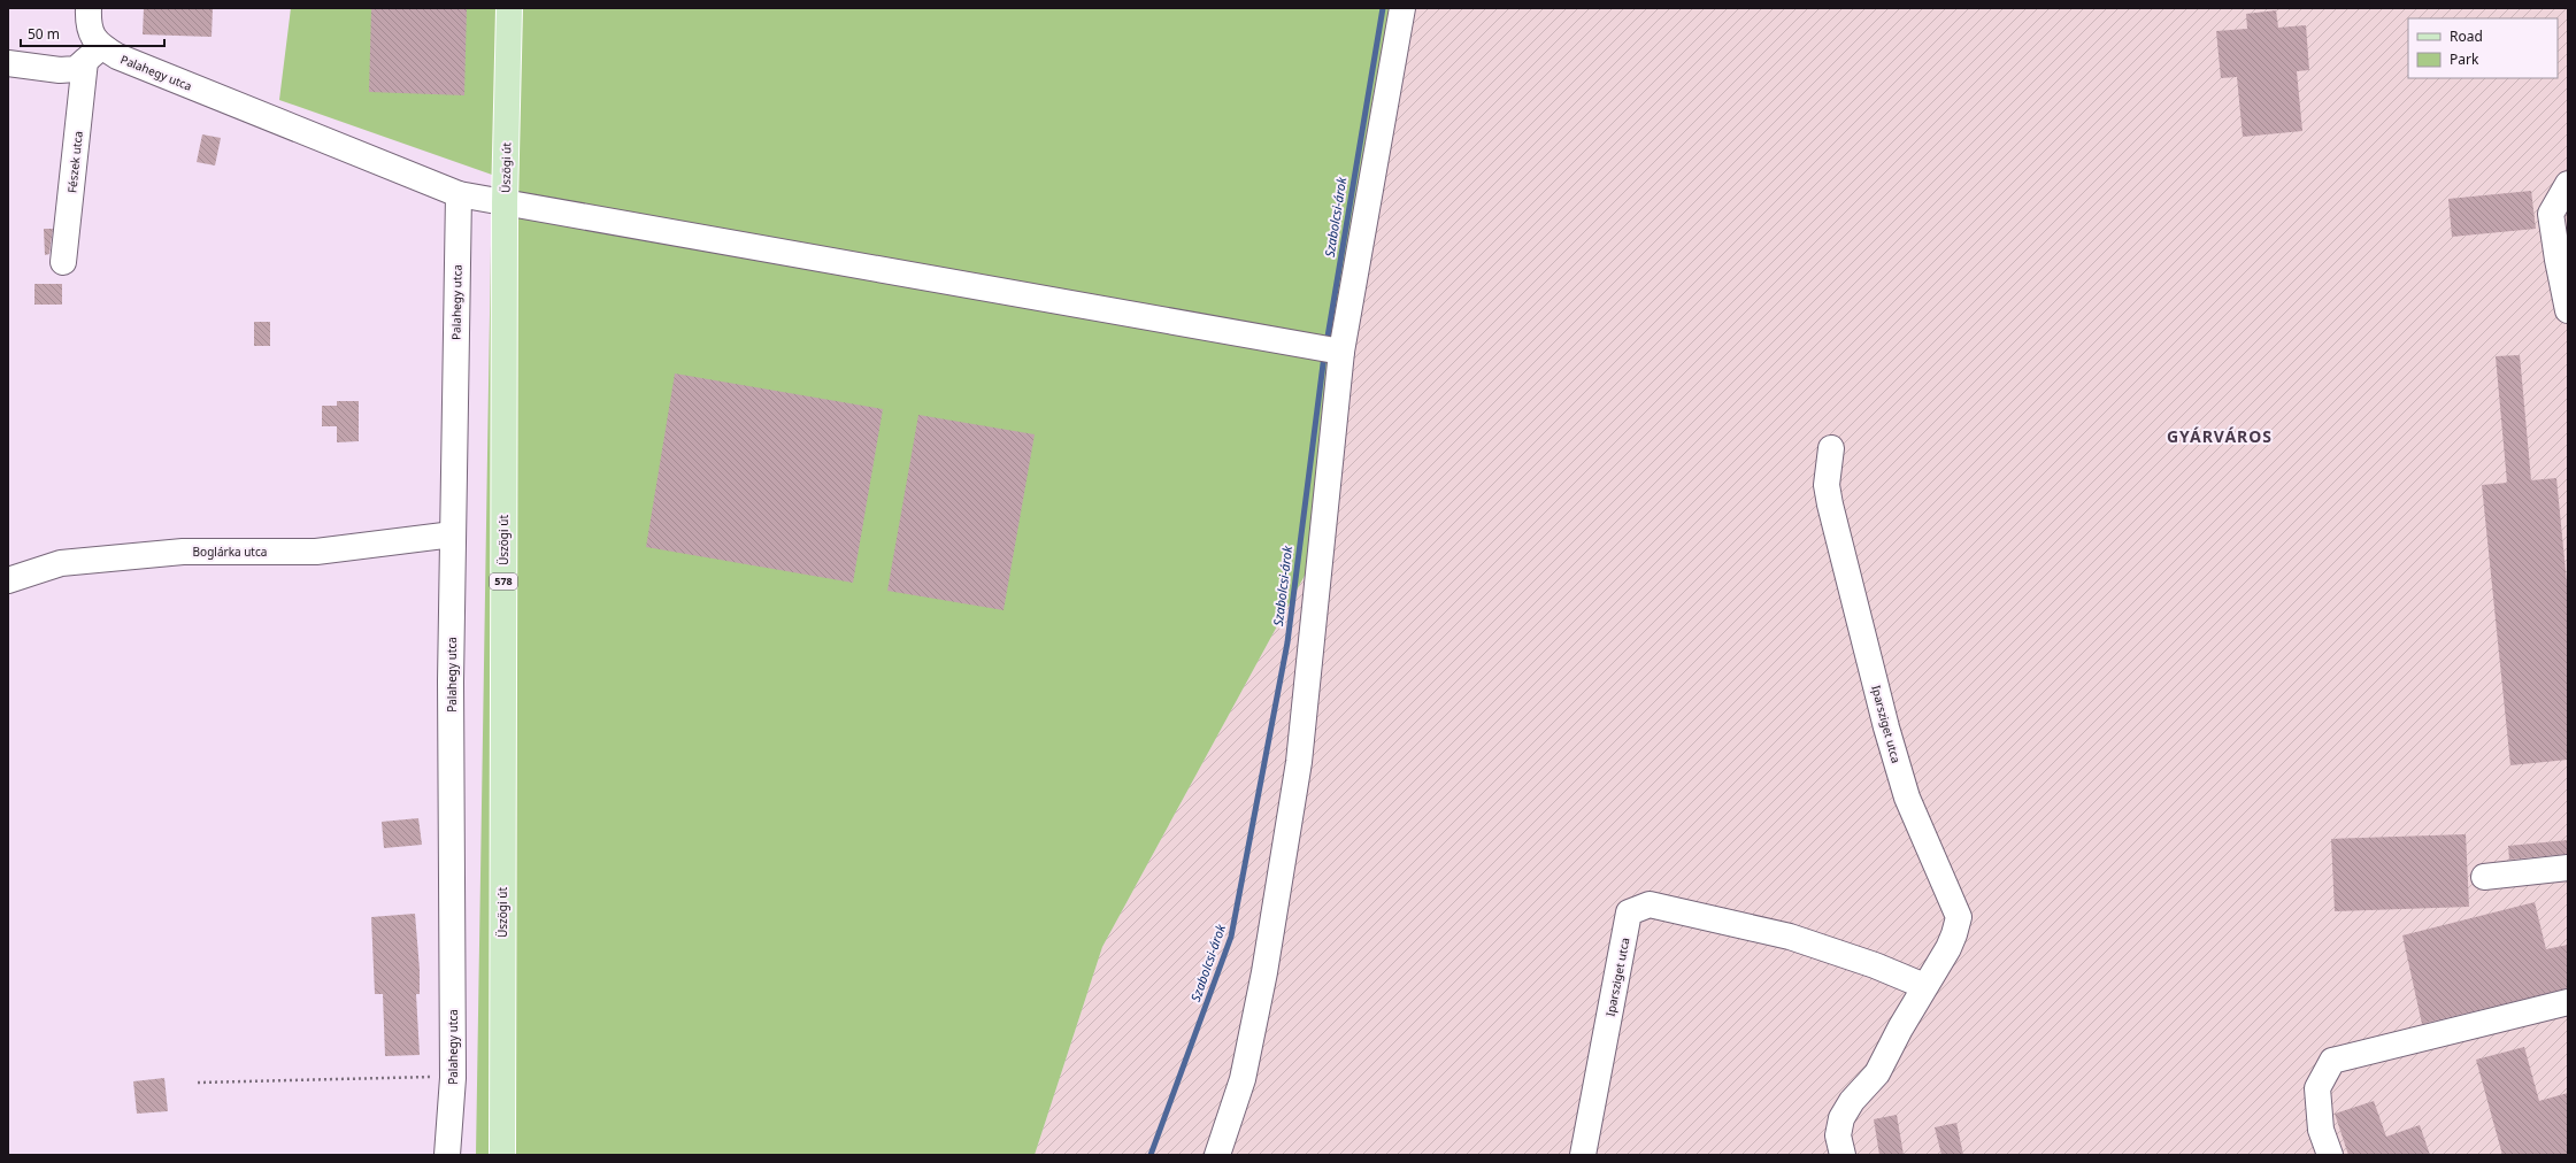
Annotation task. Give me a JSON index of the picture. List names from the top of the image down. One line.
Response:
{"streets":{"main road":["Üszögi út","578"],"street":["Palahegy utca","Fészek utca","Boglárka utca","Iparsziget utca"]},"crossings":[["Palahegy utca","Fészek utca"],["Palahegy utca","Üszögi út"],["Palahegy utca","Boglárka utca"]],"districts":["GYÁRVÁROS"],"water":["Szabolcsi-árok"],"legend":["Road","Park"],"scale_bar":"50 m"}
